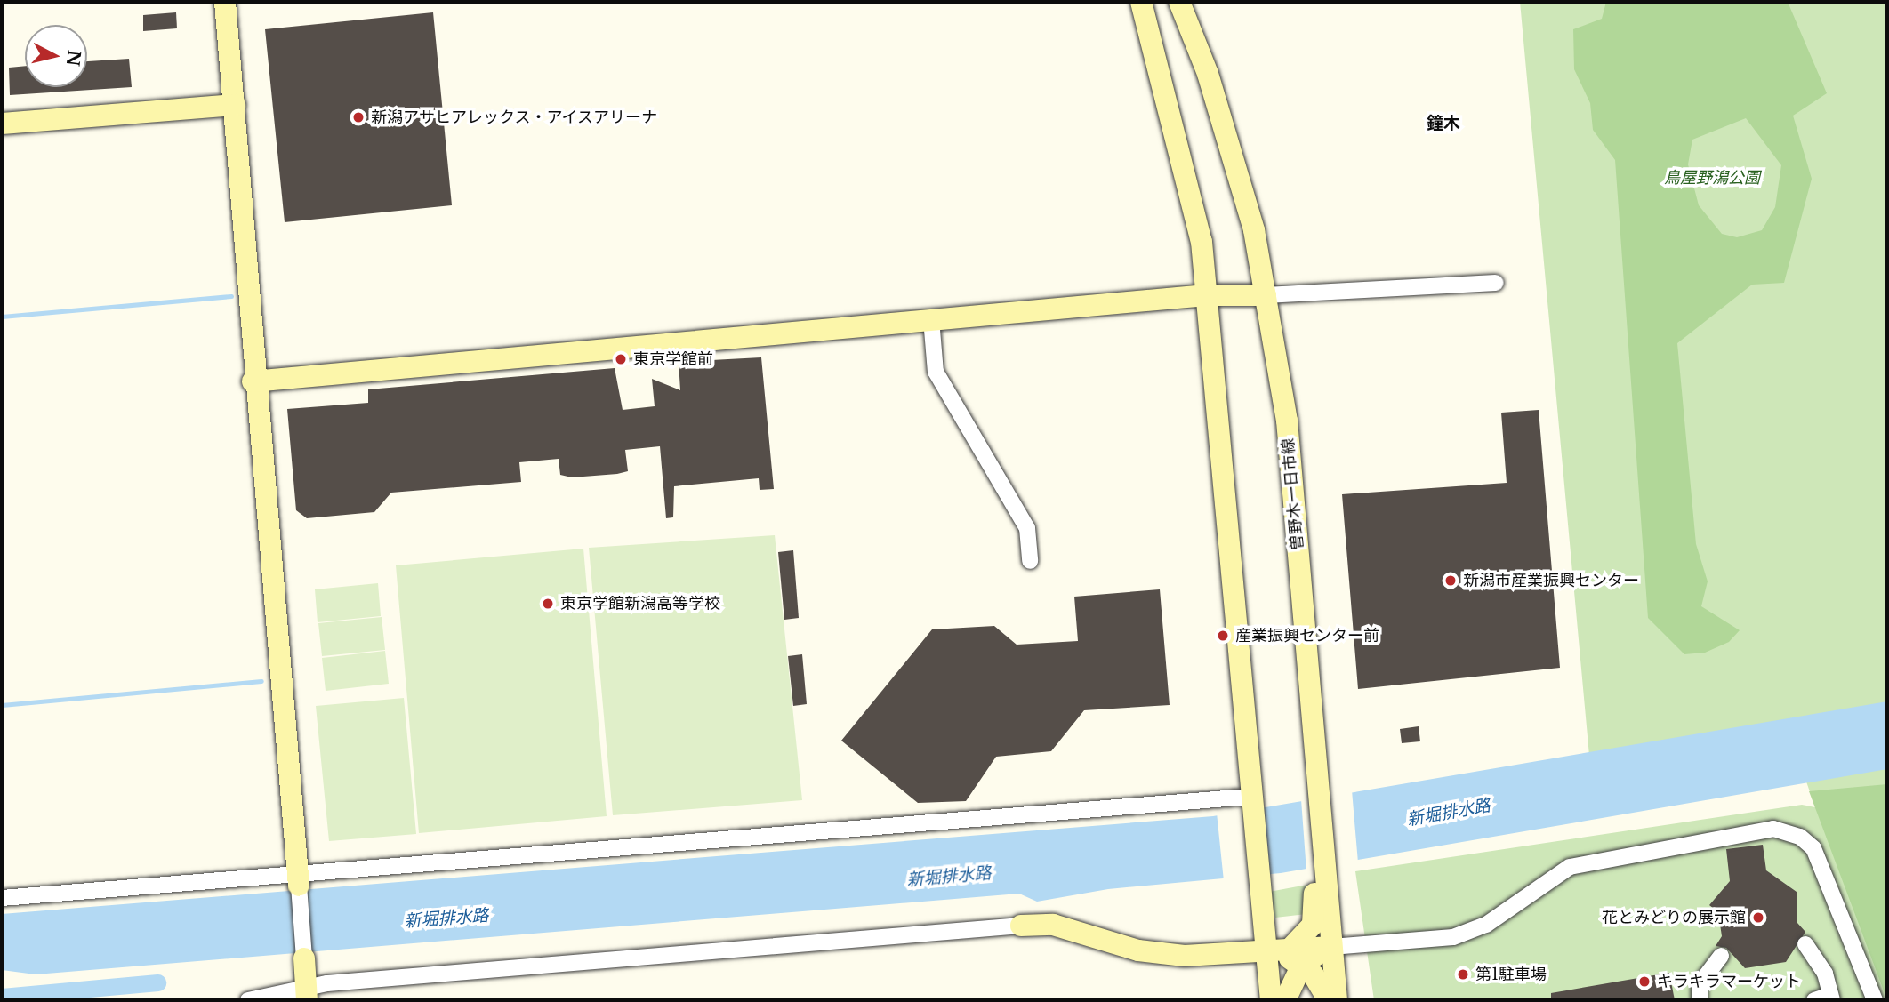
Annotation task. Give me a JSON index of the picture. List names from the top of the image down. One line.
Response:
{"streets":{"street":["曽野木一日市線"]},"districts":["鐘木"],"water":["新堀排水路"],"parks":["鳥屋野潟公園"],"places":["新潟アサヒアレックス・アイスアリーナ","東京学館前","新潟市産業振興センター","東京学館新潟高等学校","産業振興センター前","花とみどりの展示館","第1駐車場","キラキラマーケット"],"north":"right"}
